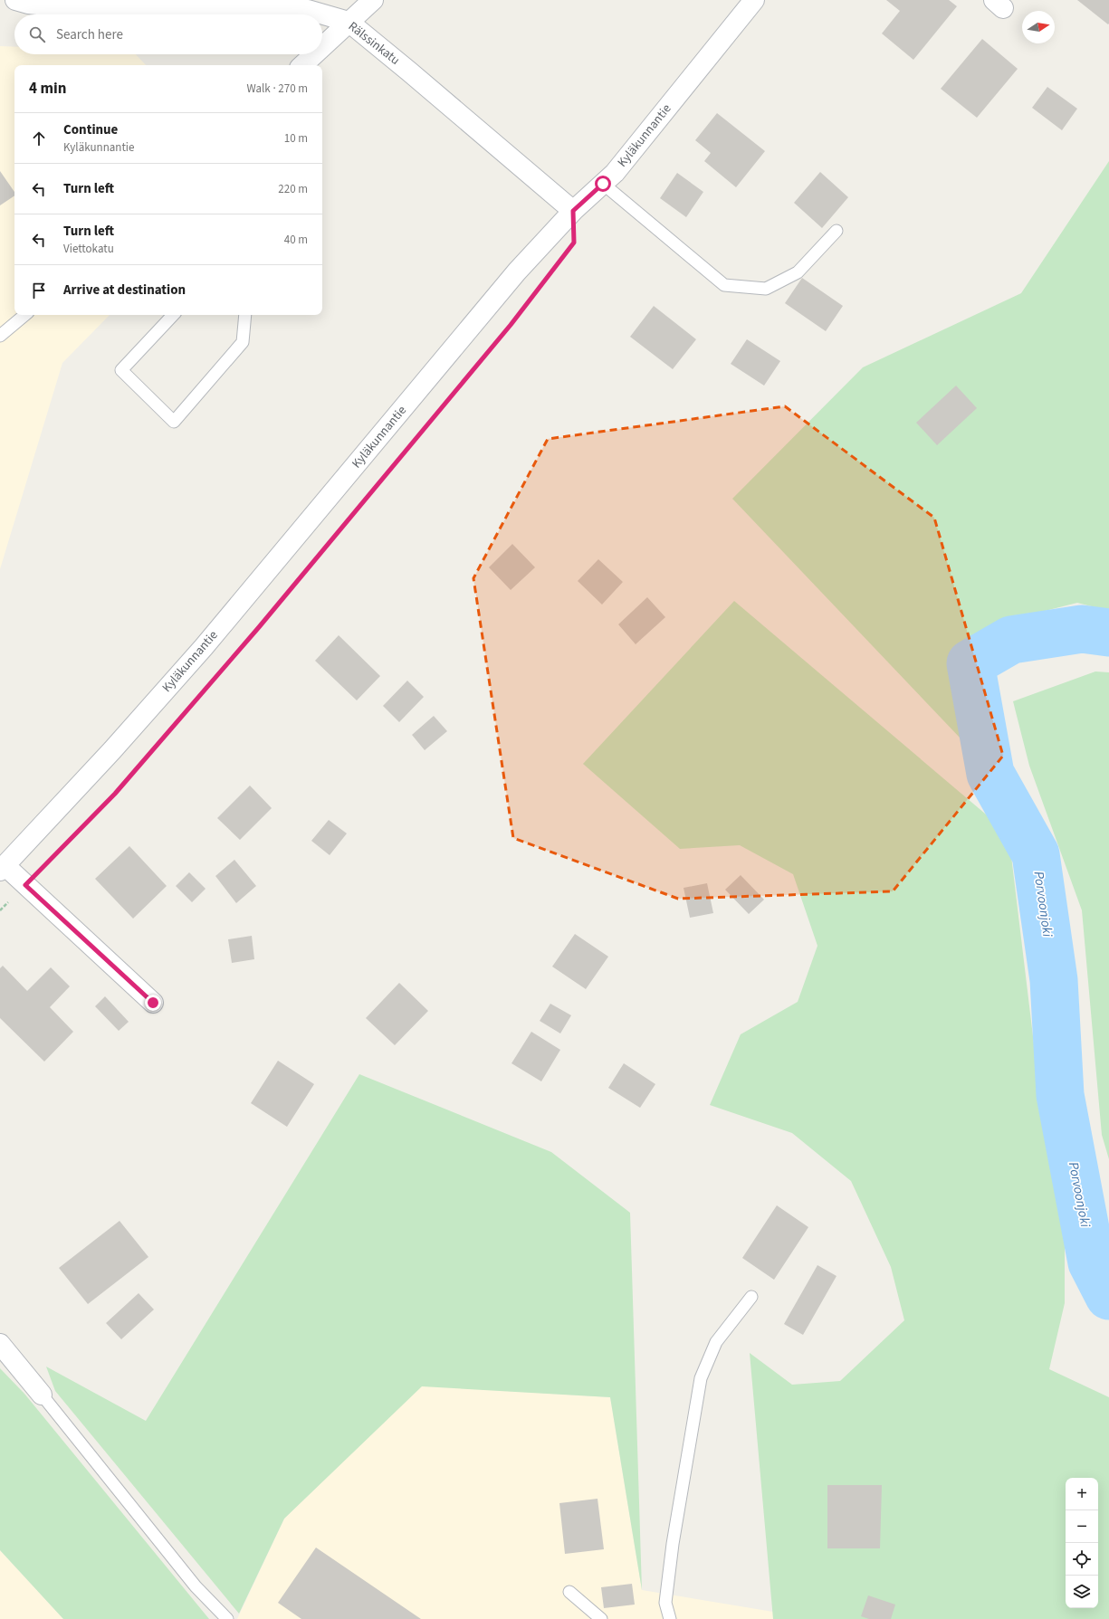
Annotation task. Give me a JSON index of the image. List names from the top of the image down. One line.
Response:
{"streets":{"street":["Rälssinkatu","Kyläkunnantie"]},"crossings":[["Rälssinkatu","Kyläkunnantie"]],"water":["Porvoonjoki"],"north":"right","page":{"search":"Search here","heading":["4 min","Walk · 270 m"],"list":[["Continue","Kyläkunnantie","10 m"],["Turn left","220 m"],["Turn left","Viettokatu","40 m"],"Arrive at destination"],"map_buttons":["+","−"]}}
